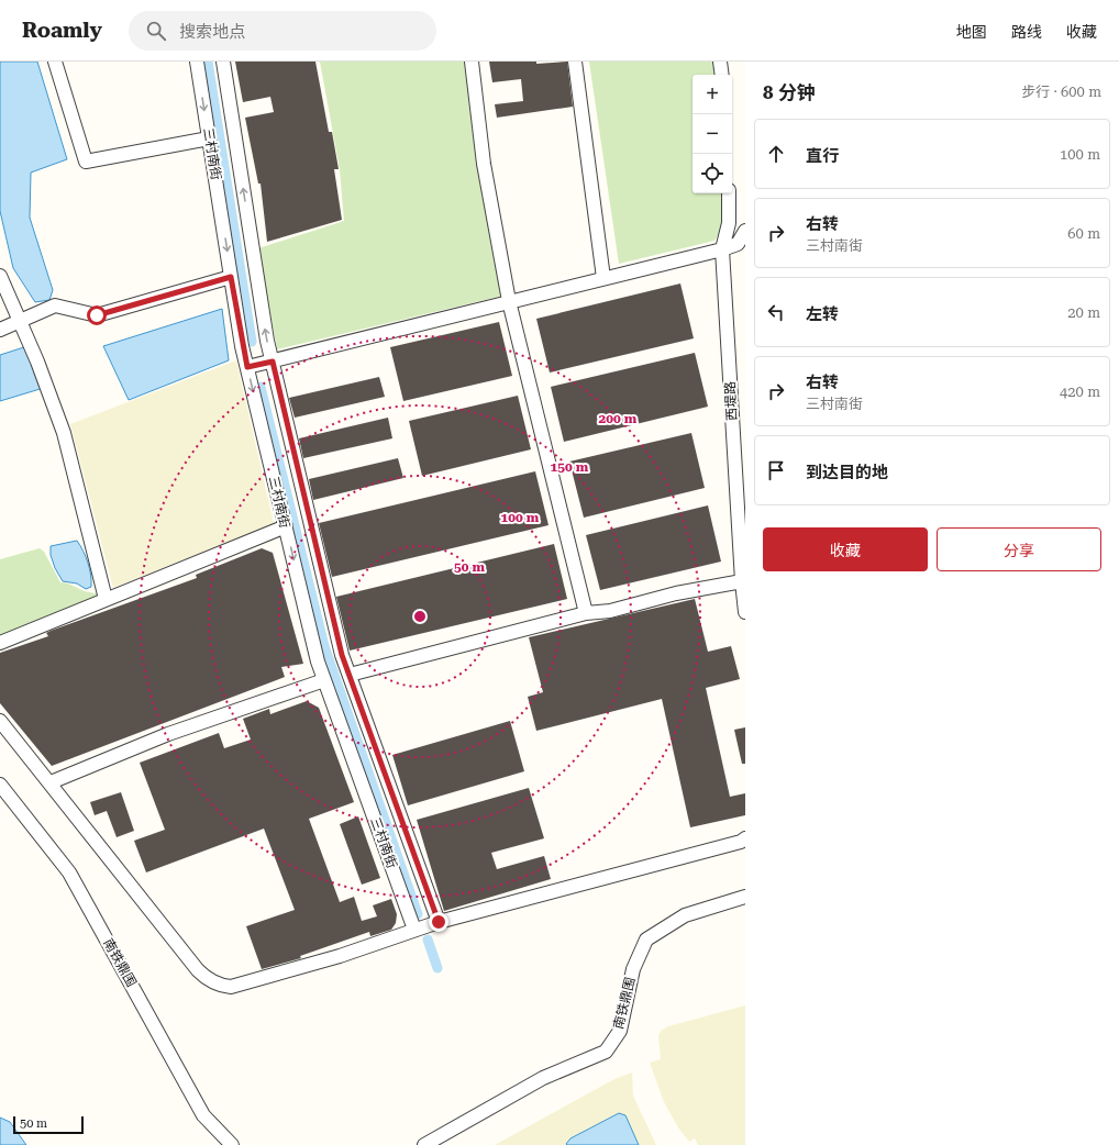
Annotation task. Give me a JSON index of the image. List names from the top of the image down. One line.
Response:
{"streets":{"street":["三村南街","西堤路","南铁鼎围"]},"scale_bar":"50 m","page":{"header":"Roamly","search":"搜索地点","nav":["地图","路线","收藏"],"heading":["8 分钟","步行 · 600 m"],"map_buttons":["+","−"],"list":[["直行","100 m"],["右转","三村南街","60 m"],["左转","20 m"],["右转","三村南街","420 m"],"到达目的地"],"buttons":["收藏","分享"],"scale":"50 m"},"rings":["200 m","150 m","100 m","50 m"]}
